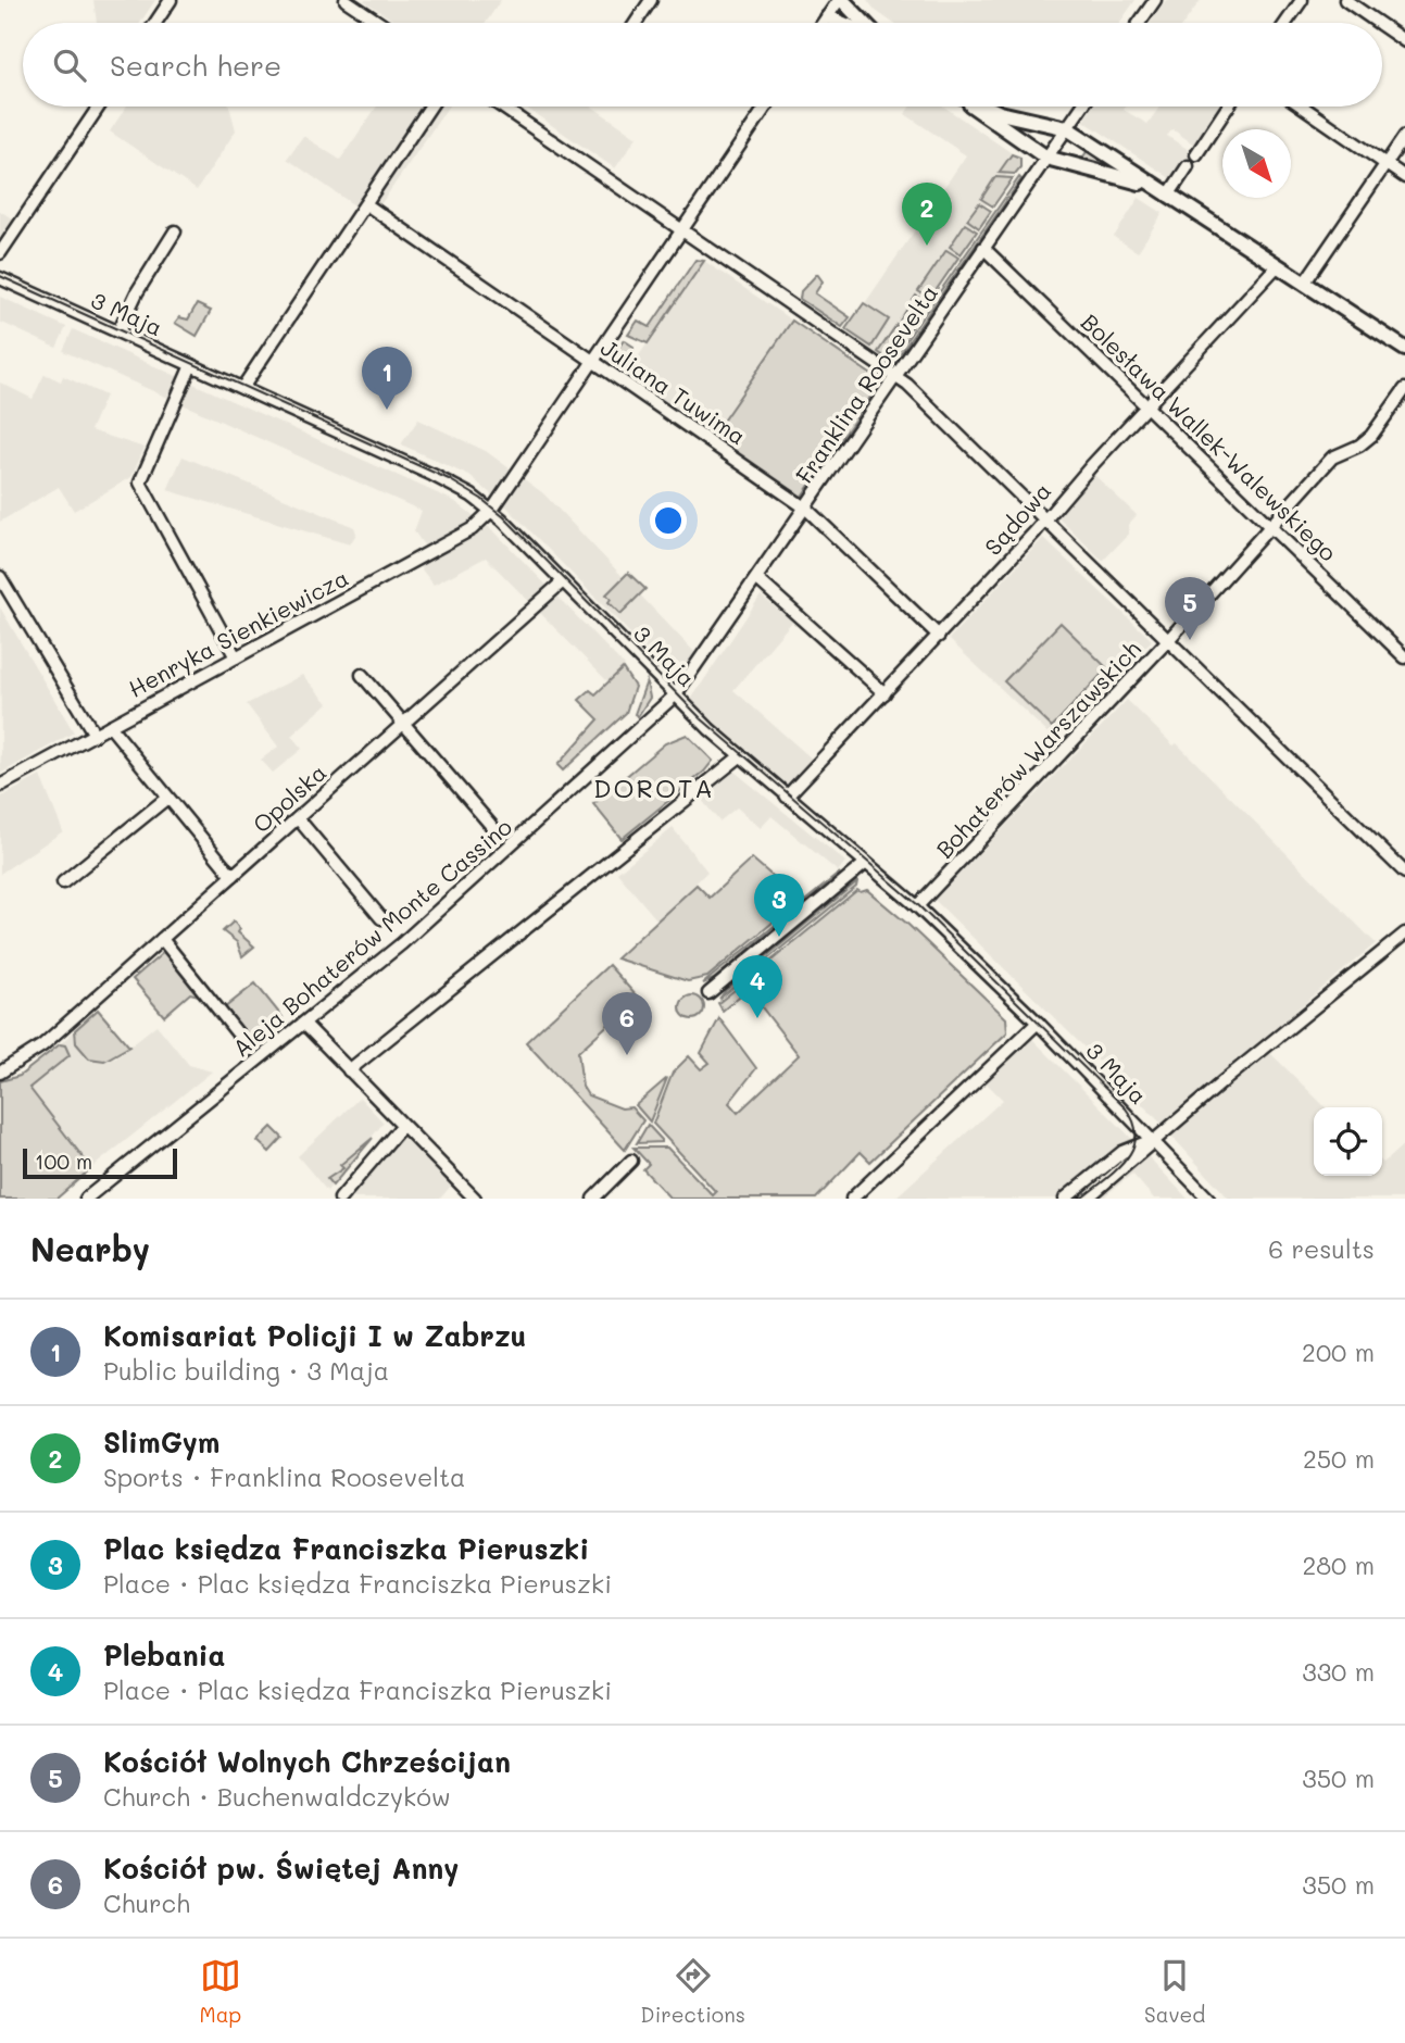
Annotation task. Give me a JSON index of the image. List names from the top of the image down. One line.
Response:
{"streets":{"street":["3 Maja","Franklina Roosevelta","Juliana Tuwima","Bolesława Wallek-Walewskiego","Sądowa","Henryka Sienkiewicza","Bohaterów Warszawskich","Opolska","Aleja Bohaterów Monte Cassino"]},"crossings":[["3 Maja","Franklina Roosevelta"],["3 Maja","Sądowa"],["3 Maja","Henryka Sienkiewicza"],["3 Maja","Bohaterów Warszawskich"],["3 Maja","Opolska"],["3 Maja","Aleja Bohaterów Monte Cassino"],["Franklina Roosevelta","Juliana Tuwima"],["Franklina Roosevelta","Bolesława Wallek-Walewskiego"],["Franklina Roosevelta","Aleja Bohaterów Monte Cassino"],["Juliana Tuwima","Sądowa"],["Juliana Tuwima","Henryka Sienkiewicza"],["Bolesława Wallek-Walewskiego","Sądowa"],["Bolesława Wallek-Walewskiego","Bohaterów Warszawskich"]],"districts":["DOROTA"],"scale_bar":"100 m","north":"bottom right","page":{"search":"Search here","pins":["2","1","5","3","4","6"],"scale":"100 m","heading":["Nearby","6 results"],"list":[{"mark":"1","name":"Komisariat Policji I w Zabrzu","note":"Public building · 3 Maja","value":"200 m"},{"mark":"2","name":"SlimGym","note":"Sports · Franklina Roosevelta","value":"250 m"},{"mark":"3","name":"Plac księdza Franciszka Pieruszki","note":"Place · Plac księdza Franciszka Pieruszki","value":"280 m"},{"mark":"4","name":"Plebania","note":"Place · Plac księdza Franciszka Pieruszki","value":"330 m"},{"mark":"5","name":"Kościół Wolnych Chrześcijan","note":"Church · Buchenwaldczyków","value":"350 m"},{"mark":"6","name":"Kościół pw. Świętej Anny","note":"Church","value":"350 m"}],"nav":["Map","Directions","Saved"]}}
